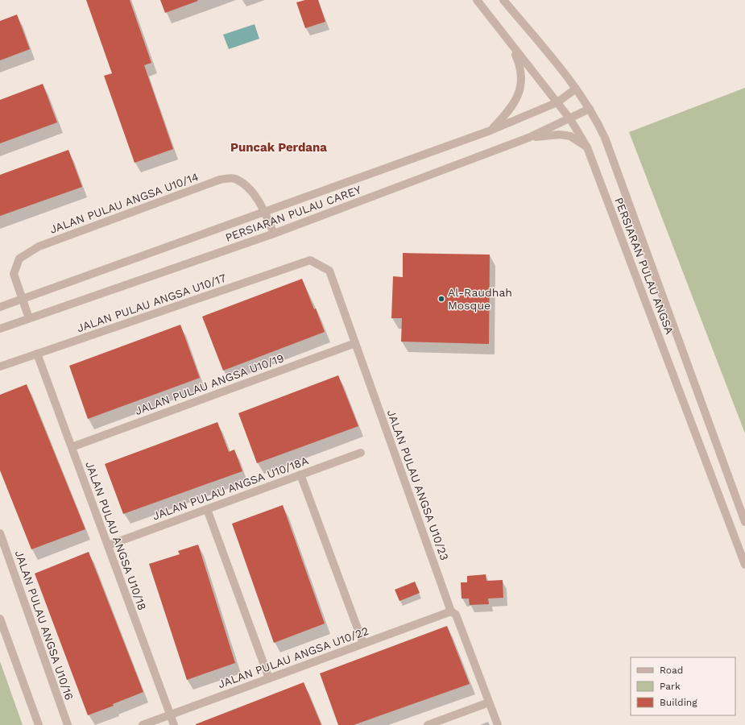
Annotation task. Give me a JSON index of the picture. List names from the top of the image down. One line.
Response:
{"streets":{"street":["JALAN PULAU ANGSA U10/14","PERSIARAN PULAU CAREY","PERSIARAN PULAU ANGSA","JALAN PULAU ANGSA U10/17","JALAN PULAU ANGSA U10/19","JALAN PULAU ANGSA U10/23","JALAN PULAU ANGSA U10/18A","JALAN PULAU ANGSA U10/18","JALAN PULAU ANGSA U10/16","JALAN PULAU ANGSA U10/22"]},"crossings":[["JALAN PULAU ANGSA U10/14","PERSIARAN PULAU CAREY"],["PERSIARAN PULAU CAREY","PERSIARAN PULAU ANGSA"],["JALAN PULAU ANGSA U10/17","JALAN PULAU ANGSA U10/23"],["JALAN PULAU ANGSA U10/17","JALAN PULAU ANGSA U10/18"],["JALAN PULAU ANGSA U10/19","JALAN PULAU ANGSA U10/23"],["JALAN PULAU ANGSA U10/19","JALAN PULAU ANGSA U10/18"],["JALAN PULAU ANGSA U10/23","JALAN PULAU ANGSA U10/22"],["JALAN PULAU ANGSA U10/18A","JALAN PULAU ANGSA U10/18"],["JALAN PULAU ANGSA U10/18","JALAN PULAU ANGSA U10/22"]],"districts":["Puncak Perdana"],"places":["Al-Raudhah Mosque"],"legend":["Road","Park","Building"]}
